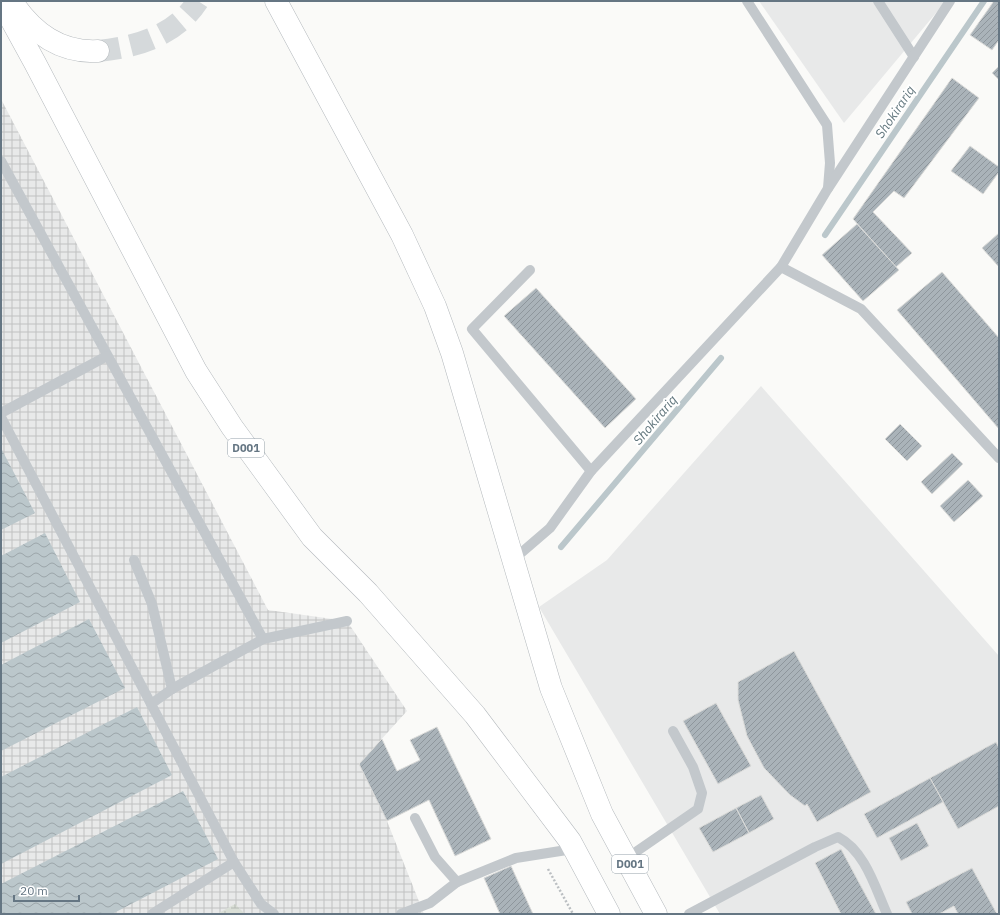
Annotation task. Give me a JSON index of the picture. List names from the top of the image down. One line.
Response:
{"streets":{"highway":["D001"]},"water":["Shokirariq"],"scale_bar":"20 m"}
